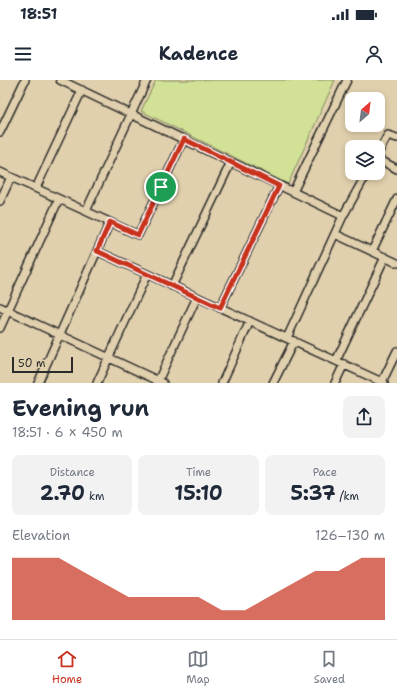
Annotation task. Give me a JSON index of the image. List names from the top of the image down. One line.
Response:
{"scale_bar":"50 m","north":"top right","page":{"status":"18:51","header":"Kadence","scale":"50 m","heading":["Evening run","18:51 · 6 × 450 m"],"stats":[["Distance","2.70 km"],["Time","15:10"],["Pace","5:37 /km"]],"chart":["Elevation","126–130 m"],"tabs":["Home","Map","Saved"]}}
